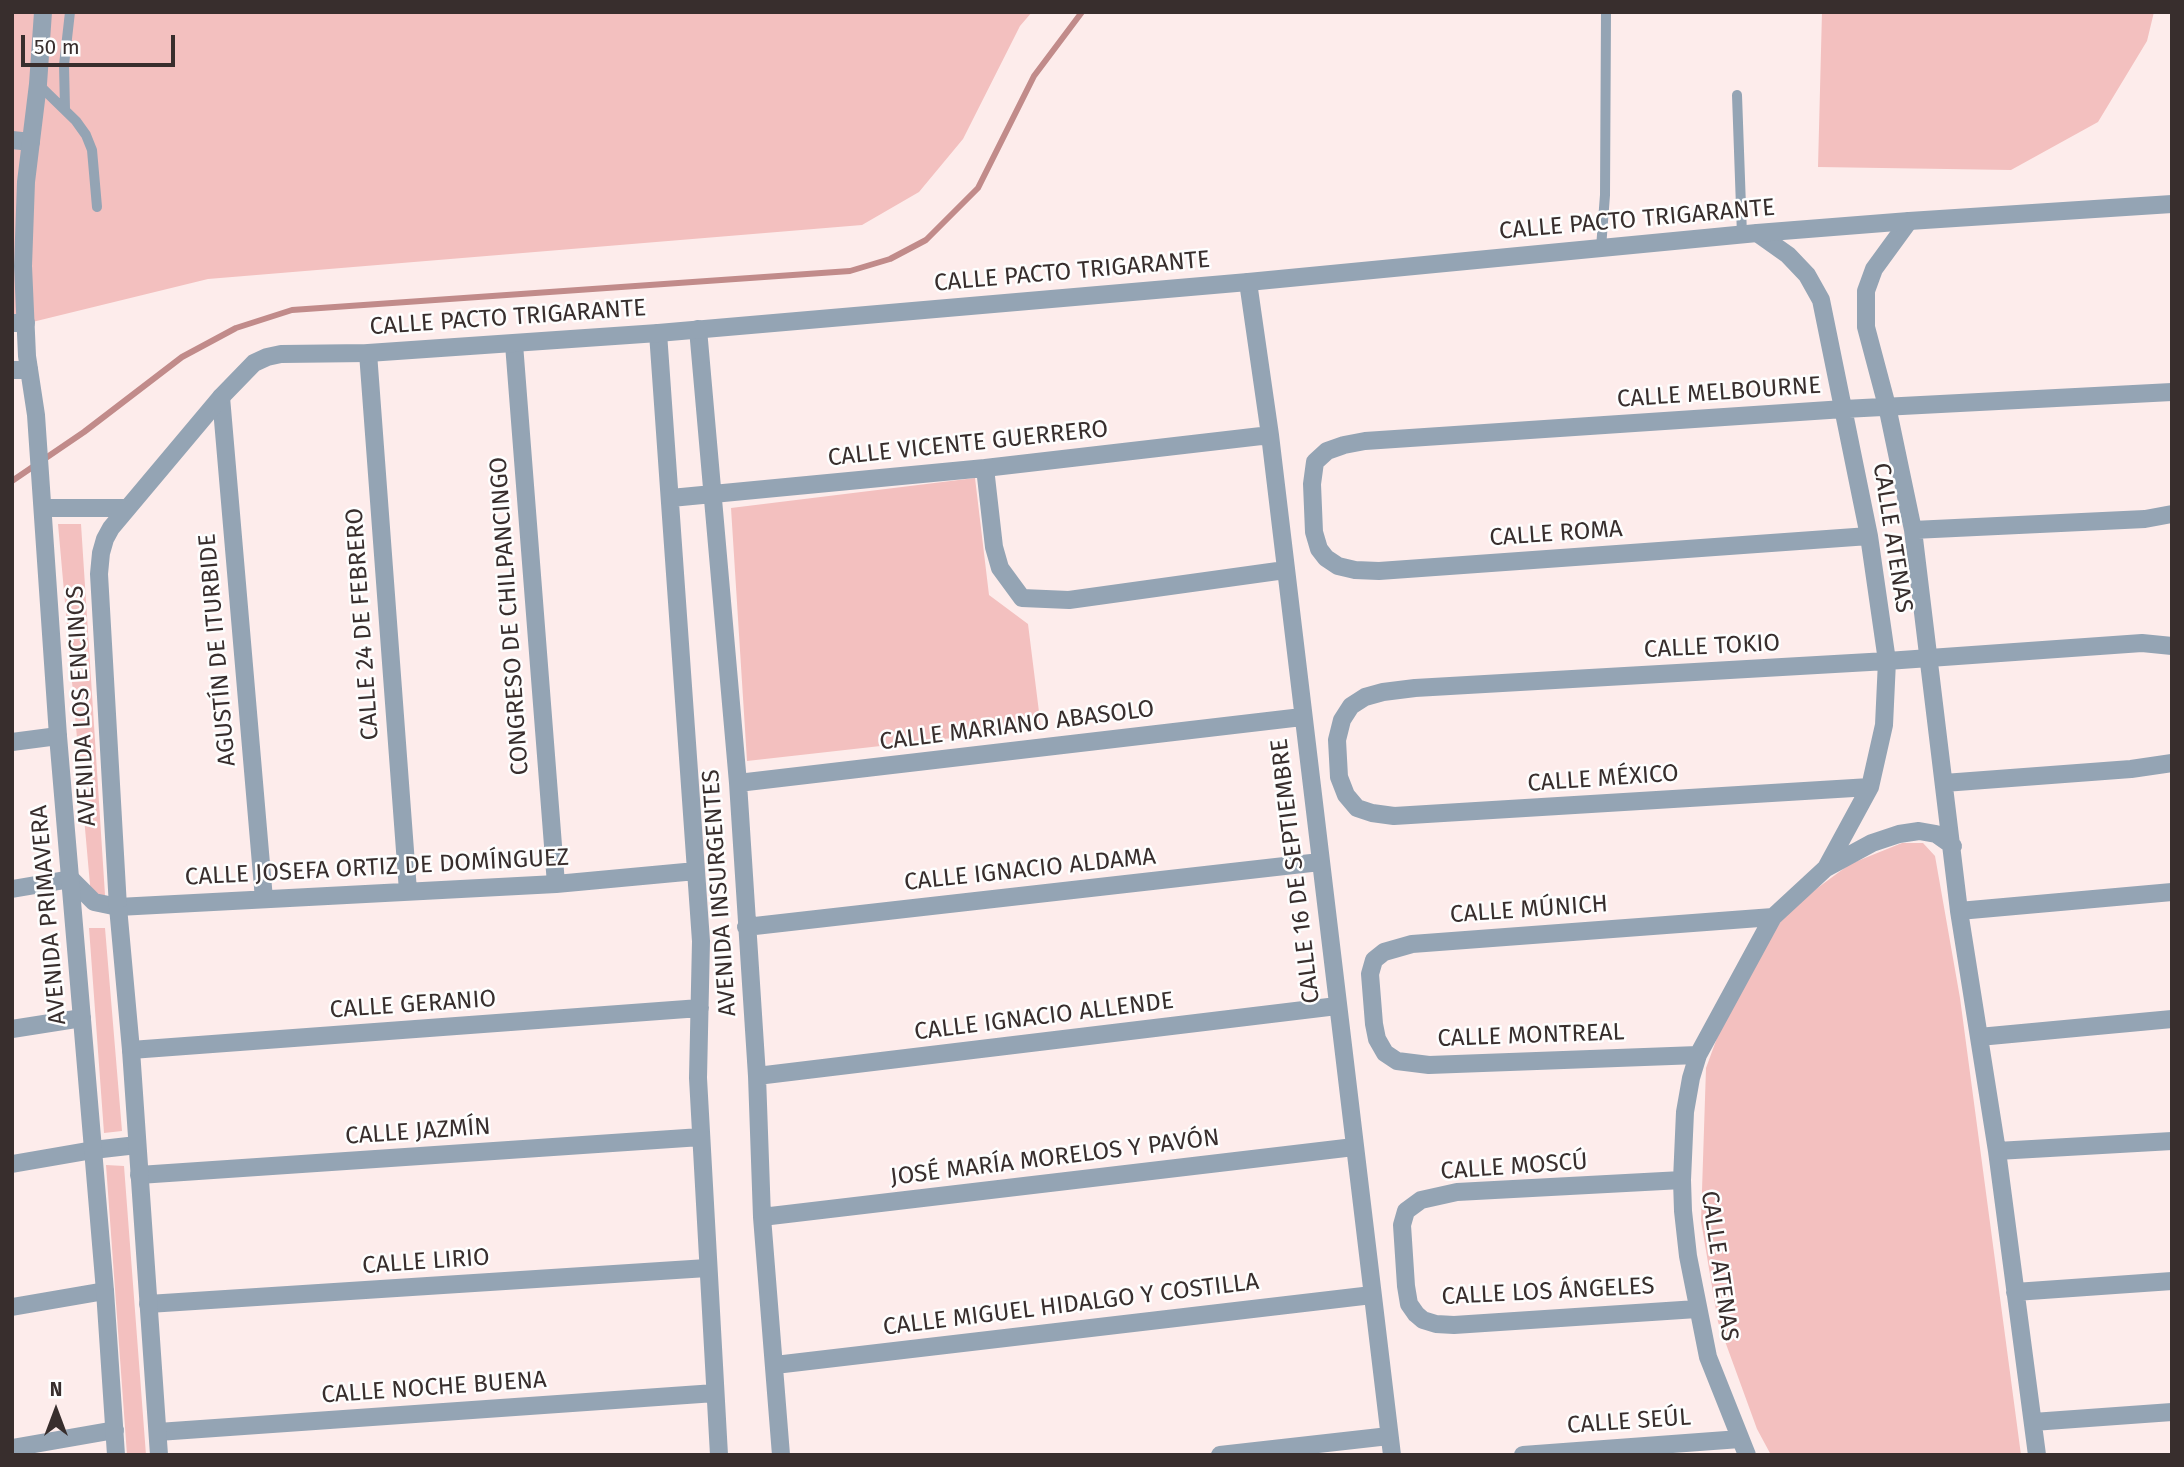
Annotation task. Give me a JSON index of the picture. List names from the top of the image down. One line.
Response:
{"streets":{"street":["CALLE PACTO TRIGARANTE","CALLE MELBOURNE","CALLE VICENTE GUERRERO","CALLE ROMA","CALLE ATENAS","CONGRESO DE CHILPANCINGO","CALLE 24 DE FEBRERO","CALLE TOKIO","AGUSTÍN DE ITURBIDE","AVENIDA LOS ENCINOS","CALLE MARIANO ABASOLO","CALLE MÉXICO","CALLE JOSEFA ORTIZ DE DOMÍNGUEZ","CALLE IGNACIO ALDAMA","CALLE 16 DE SEPTIEMBRE","AVENIDA INSURGENTES","CALLE MÚNICH","AVENIDA PRIMAVERA","CALLE GERANIO","CALLE IGNACIO ALLENDE","CALLE MONTREAL","CALLE JAZMÍN","JOSÉ MARÍA MORELOS Y PAVÓN","CALLE MOSCÚ","CALLE LIRIO","CALLE LOS ÁNGELES","CALLE MIGUEL HIDALGO Y COSTILLA","CALLE NOCHE BUENA","CALLE SEÚL"]},"crossings":[["CALLE PACTO TRIGARANTE","CALLE ATENAS"],["CALLE PACTO TRIGARANTE","CONGRESO DE CHILPANCINGO"],["CALLE PACTO TRIGARANTE","CALLE 24 DE FEBRERO"],["CALLE PACTO TRIGARANTE","AGUSTÍN DE ITURBIDE"],["CALLE PACTO TRIGARANTE","AVENIDA LOS ENCINOS"],["CALLE PACTO TRIGARANTE","CALLE 16 DE SEPTIEMBRE"],["CALLE PACTO TRIGARANTE","AVENIDA INSURGENTES"],["CALLE MELBOURNE","CALLE ROMA"],["CALLE MELBOURNE","CALLE ATENAS"],["CALLE VICENTE GUERRERO","CALLE 16 DE SEPTIEMBRE"],["CALLE VICENTE GUERRERO","AVENIDA INSURGENTES"],["CALLE ROMA","CALLE ATENAS"],["CALLE ATENAS","CALLE TOKIO"],["CALLE ATENAS","CALLE MÉXICO"],["CALLE ATENAS","CALLE MÚNICH"],["CALLE ATENAS","CALLE MONTREAL"],["CALLE ATENAS","CALLE MOSCÚ"],["CALLE ATENAS","CALLE LOS ÁNGELES"],["CALLE ATENAS","CALLE SEÚL"],["CONGRESO DE CHILPANCINGO","CALLE JOSEFA ORTIZ DE DOMÍNGUEZ"],["CALLE 24 DE FEBRERO","CALLE JOSEFA ORTIZ DE DOMÍNGUEZ"],["CALLE TOKIO","CALLE MÉXICO"],["AGUSTÍN DE ITURBIDE","CALLE JOSEFA ORTIZ DE DOMÍNGUEZ"],["AVENIDA LOS ENCINOS","CALLE JOSEFA ORTIZ DE DOMÍNGUEZ"],["CALLE MARIANO ABASOLO","CALLE 16 DE SEPTIEMBRE"],["CALLE MARIANO ABASOLO","AVENIDA INSURGENTES"],["CALLE JOSEFA ORTIZ DE DOMÍNGUEZ","AVENIDA INSURGENTES"],["CALLE JOSEFA ORTIZ DE DOMÍNGUEZ","AVENIDA PRIMAVERA"],["CALLE IGNACIO ALDAMA","CALLE 16 DE SEPTIEMBRE"],["CALLE IGNACIO ALDAMA","AVENIDA INSURGENTES"],["CALLE 16 DE SEPTIEMBRE","CALLE IGNACIO ALLENDE"],["CALLE 16 DE SEPTIEMBRE","JOSÉ MARÍA MORELOS Y PAVÓN"],["CALLE 16 DE SEPTIEMBRE","CALLE MIGUEL HIDALGO Y COSTILLA"],["AVENIDA INSURGENTES","CALLE GERANIO"],["AVENIDA INSURGENTES","CALLE IGNACIO ALLENDE"],["AVENIDA INSURGENTES","CALLE JAZMÍN"],["AVENIDA INSURGENTES","JOSÉ MARÍA MORELOS Y PAVÓN"],["AVENIDA INSURGENTES","CALLE LIRIO"],["AVENIDA INSURGENTES","CALLE MIGUEL HIDALGO Y COSTILLA"],["AVENIDA INSURGENTES","CALLE NOCHE BUENA"],["CALLE MÚNICH","CALLE MONTREAL"],["CALLE MOSCÚ","CALLE LOS ÁNGELES"]],"scale_bar":"50 m","north":"top"}
